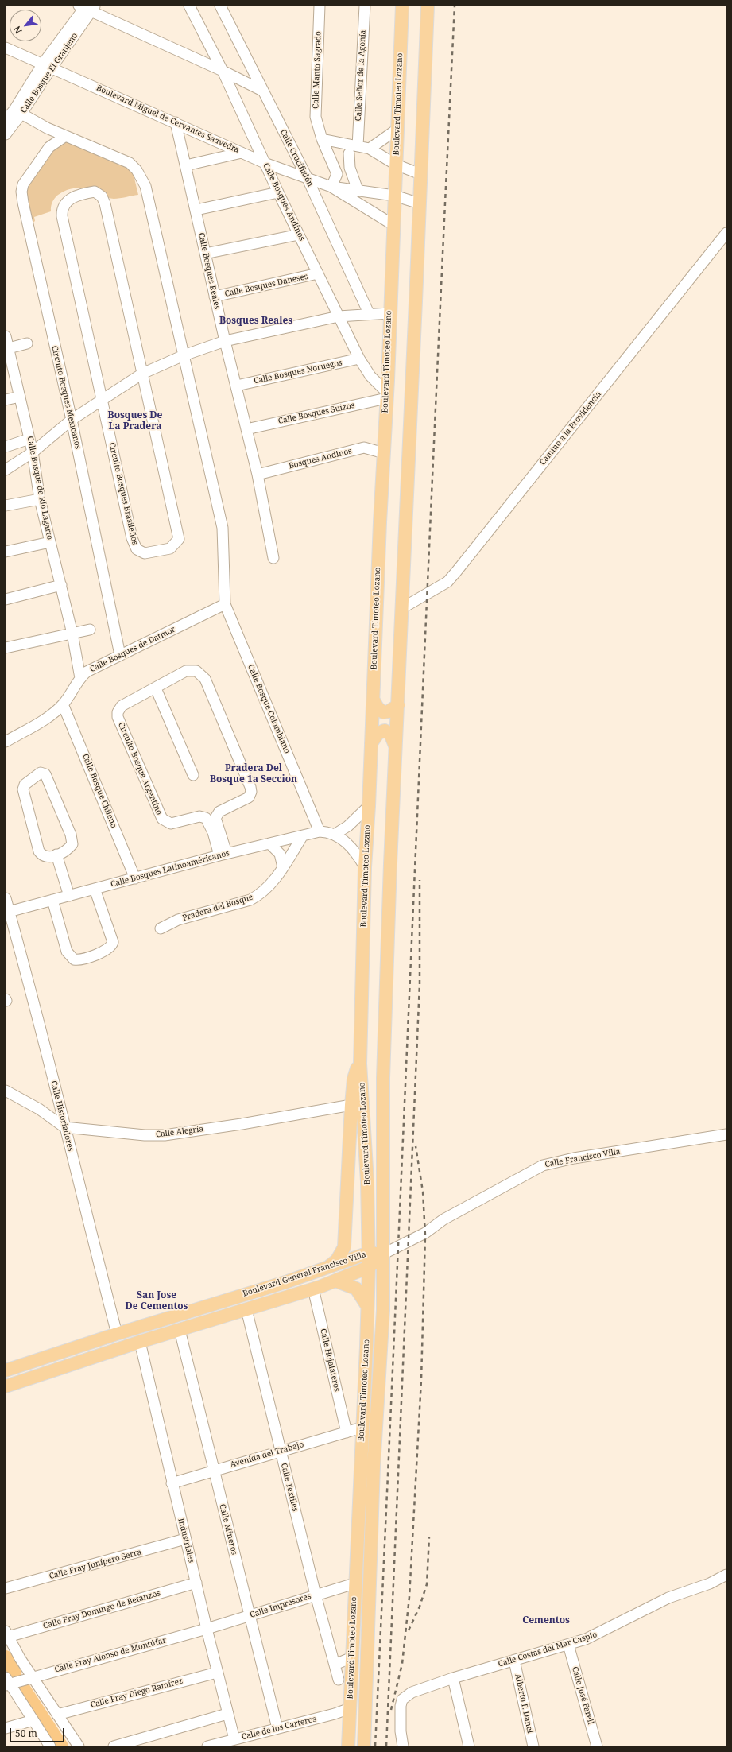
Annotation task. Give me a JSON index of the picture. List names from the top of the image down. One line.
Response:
{"streets":{"main road":["Boulevard Timoteo Lozano","Boulevard General Francisco Villa"],"street":["Calle Manto Sagrado","Calle Bosque El Granjeno","Calle Señor de la Agonía","Boulevard Miguel de Cervantes Saavedra","Calle Crucifixión","Calle Bosques Andinos","Calle Bosques Reales","Calle Bosques Daneses","Calle Bosques Noruegos","Circuito Bosques Mexicanos","Calle Bosques Suizos","Camino a la Providencia","Bosques Andinos","Calle Bosque de Río Lagarto","Circuito Bosques Brasileños","Calle Bosques de Datmor","Calle Bosque Colombiano","Circuito Bosque Argentino","Calle Bosque Chileno","Calle Bosques Latinoaméricanos","Pradera del Bosque","Calle Historiadores","Calle Alegría","Calle Francisco Villa","Calle Hojalateros","Avenida del Trabajo","Calle Textiles","Calle Mineros","Industriales","Calle Fray Junípero Serra","Calle Impresores","Calle Fray Domingo de Betanzos","Calle Costas del Mar Caspio","Calle Fray Alonso de Montúfar","Calle Fray Diego Ramírez","Calle José Farell","Alberto F. Danel","Calle de los Carteros"]},"crossings":[["Calle Bosque El Granjeno","Boulevard Miguel de Cervantes Saavedra"],["Boulevard Timoteo Lozano","Boulevard Miguel de Cervantes Saavedra"],["Boulevard Timoteo Lozano","Calle Bosques Andinos"],["Boulevard Timoteo Lozano","Calle Bosques Suizos"],["Boulevard Timoteo Lozano","Camino a la Providencia"],["Boulevard Timoteo Lozano","Bosques Andinos"],["Boulevard Timoteo Lozano","Calle Alegría"],["Boulevard Timoteo Lozano","Calle Francisco Villa"],["Boulevard Timoteo Lozano","Boulevard General Francisco Villa"],["Boulevard Timoteo Lozano","Avenida del Trabajo"],["Boulevard Timoteo Lozano","Calle Impresores"],["Boulevard Timoteo Lozano","Calle de los Carteros"],["Boulevard Miguel de Cervantes Saavedra","Calle Crucifixión"],["Boulevard Miguel de Cervantes Saavedra","Calle Bosques Andinos"],["Boulevard Miguel de Cervantes Saavedra","Calle Bosques Reales"],["Calle Bosques Andinos","Calle Bosques Daneses"],["Calle Bosques Andinos","Calle Bosques Noruegos"],["Calle Bosques Andinos","Calle Bosques Suizos"],["Calle Bosques Reales","Calle Bosques Daneses"],["Calle Bosques Reales","Calle Bosques Noruegos"],["Calle Bosques Reales","Calle Bosques Suizos"],["Calle Bosques Reales","Bosques Andinos"],["Circuito Bosques Mexicanos","Calle Bosques de Datmor"],["Calle Bosque de Río Lagarto","Calle Bosques de Datmor"],["Calle Bosques de Datmor","Calle Bosque Colombiano"],["Calle Bosques de Datmor","Calle Bosque Chileno"],["Calle Bosque Colombiano","Calle Bosques Latinoaméricanos"],["Circuito Bosque Argentino","Calle Bosques Latinoaméricanos"],["Calle Bosque Chileno","Calle Bosques Latinoaméricanos"],["Calle Bosques Latinoaméricanos","Pradera del Bosque"],["Calle Bosques Latinoaméricanos","Calle Historiadores"],["Calle Historiadores","Calle Alegría"],["Calle Historiadores","Boulevard General Francisco Villa"],["Calle Francisco Villa","Boulevard General Francisco Villa"],["Boulevard General Francisco Villa","Calle Hojalateros"],["Boulevard General Francisco Villa","Calle Textiles"],["Boulevard General Francisco Villa","Calle Mineros"],["Boulevard General Francisco Villa","Industriales"],["Calle Hojalateros","Avenida del Trabajo"],["Avenida del Trabajo","Calle Textiles"],["Avenida del Trabajo","Calle Mineros"],["Avenida del Trabajo","Industriales"],["Calle Textiles","Calle Impresores"],["Calle Mineros","Calle Impresores"],["Calle Mineros","Calle de los Carteros"],["Industriales","Calle Fray Junípero Serra"],["Industriales","Calle Impresores"],["Industriales","Calle Fray Domingo de Betanzos"],["Industriales","Calle Fray Alonso de Montúfar"],["Industriales","Calle Fray Diego Ramírez"],["Industriales","Calle de los Carteros"],["Calle Impresores","Calle Fray Alonso de Montúfar"],["Calle Costas del Mar Caspio","Calle José Farell"],["Calle Costas del Mar Caspio","Alberto F. Danel"]],"districts":["Bosques Reales","Bosques De La Pradera","Pradera Del Bosque 1a Seccion","San Jose De Cementos","Cementos"],"scale_bar":"50 m","north":"bottom left"}
